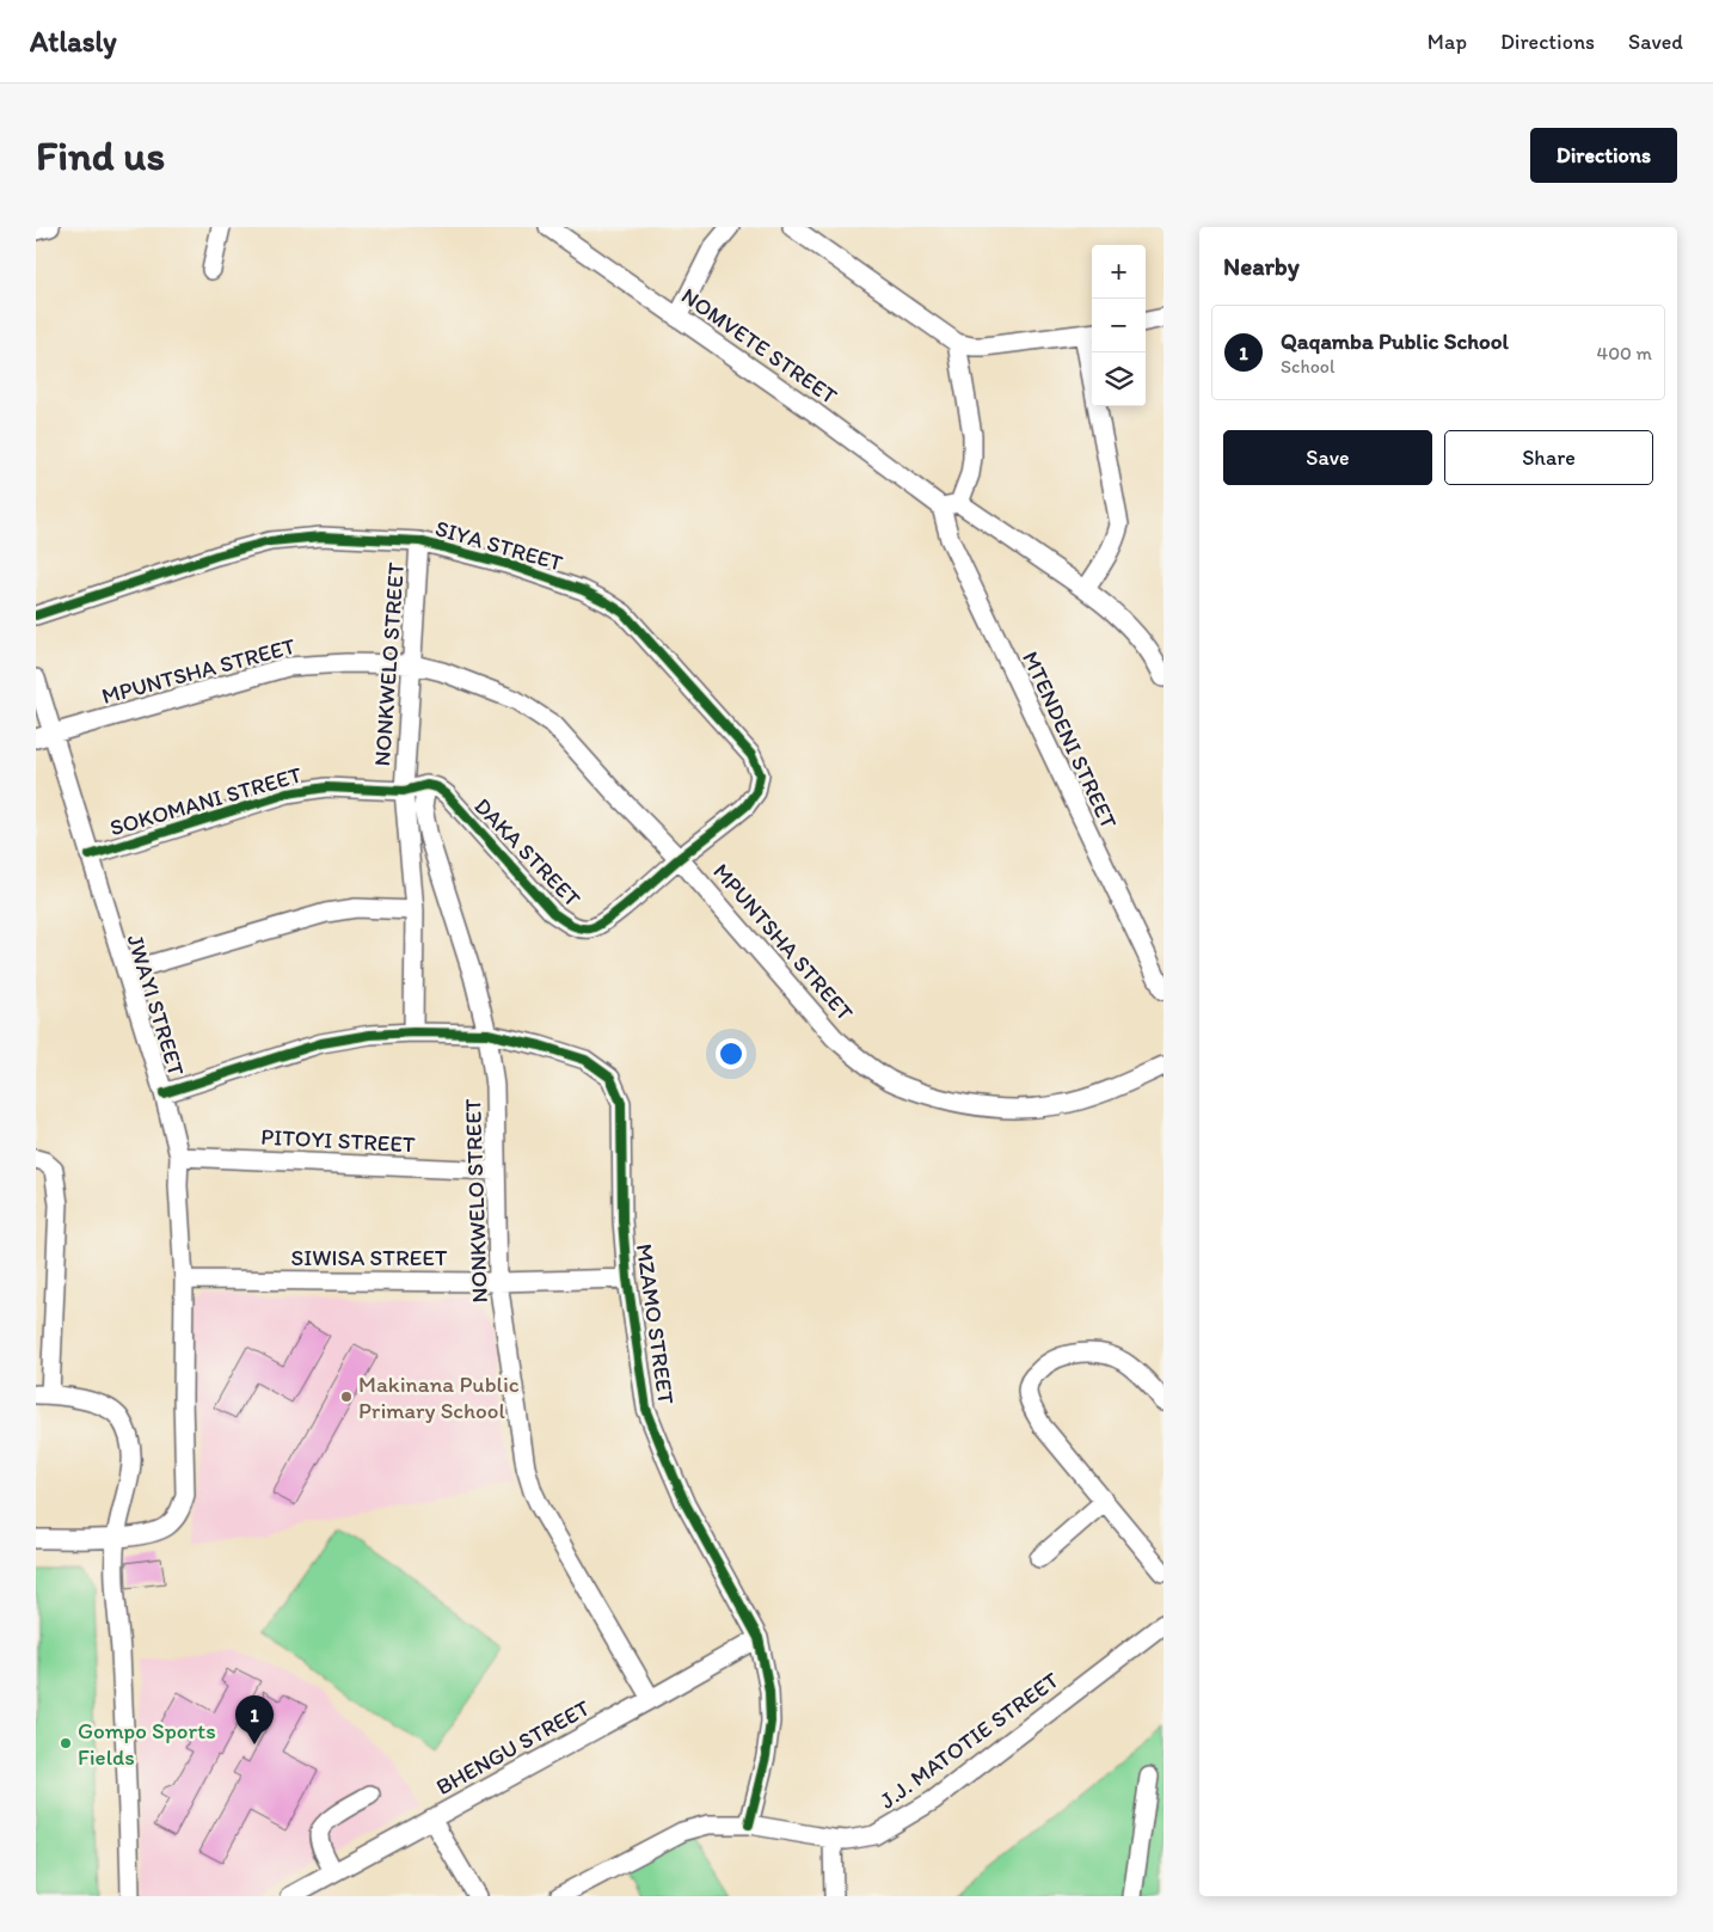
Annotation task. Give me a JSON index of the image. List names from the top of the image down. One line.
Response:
{"streets":{"street":["NOMVETE STREET","SIYA STREET","NONKWELO STREET","MPUNTSHA STREET","MTENDENI STREET","SOKOMANI STREET","DAKA STREET","JWAYI STREET","PITOYI STREET","SIWISA STREET","MZAMO STREET","J.J. MATOTIE STREET","BHENGU STREET"]},"crossings":[["NOMVETE STREET","MTENDENI STREET"],["SIYA STREET","NONKWELO STREET"],["SIYA STREET","MPUNTSHA STREET"],["SIYA STREET","DAKA STREET"],["NONKWELO STREET","MPUNTSHA STREET"],["NONKWELO STREET","SOKOMANI STREET"],["NONKWELO STREET","DAKA STREET"],["NONKWELO STREET","PITOYI STREET"],["NONKWELO STREET","SIWISA STREET"],["NONKWELO STREET","MZAMO STREET"],["NONKWELO STREET","BHENGU STREET"],["MPUNTSHA STREET","DAKA STREET"],["MPUNTSHA STREET","JWAYI STREET"],["SOKOMANI STREET","JWAYI STREET"],["JWAYI STREET","PITOYI STREET"],["JWAYI STREET","SIWISA STREET"],["JWAYI STREET","MZAMO STREET"],["SIWISA STREET","MZAMO STREET"],["MZAMO STREET","J.J. MATOTIE STREET"],["MZAMO STREET","BHENGU STREET"]],"places":["Makinana Public Primary School","Gompo Sports Fields"],"page":{"header":"Atlasly","nav":["Map","Directions","Saved"],"buttons":["Directions",["Save","Share"]],"title":"Find us","heading":"Nearby","map_buttons":["+","−"],"list":[{"mark":"1","name":"Qaqamba Public School","note":"School","value":"400 m"}],"pins":"1"}}
